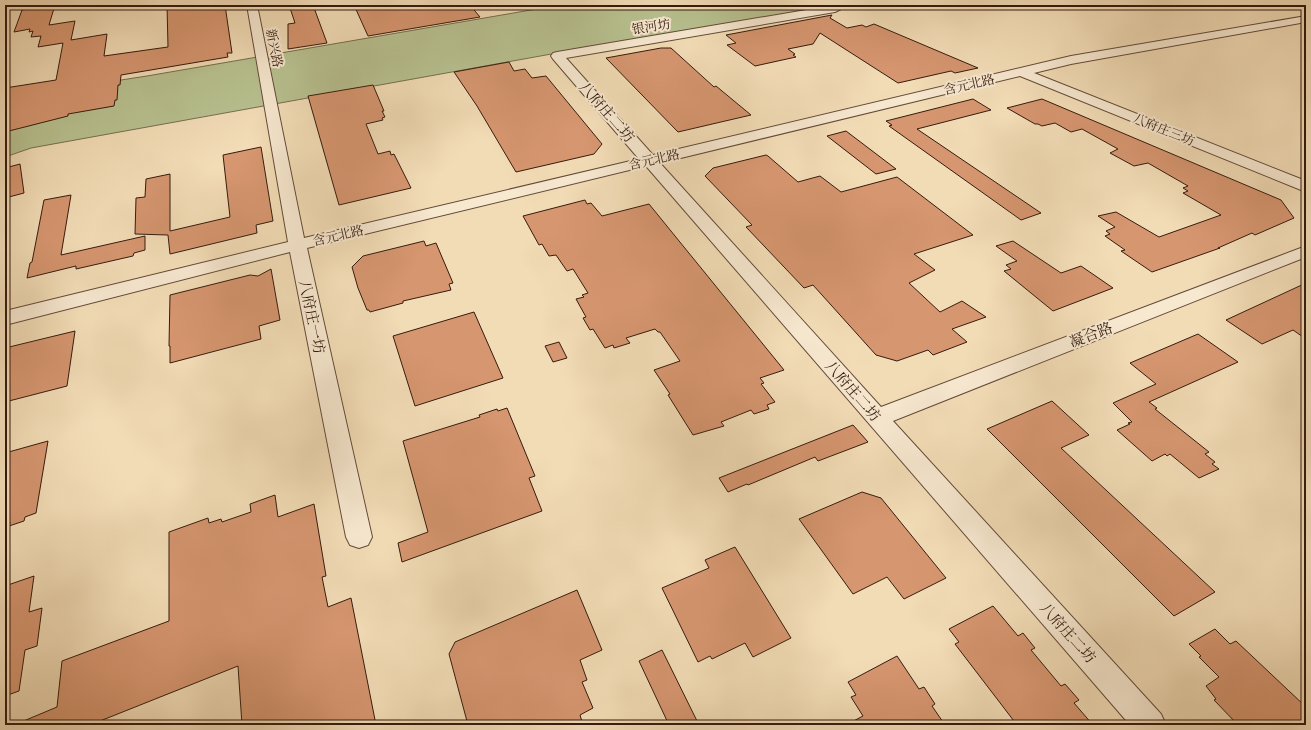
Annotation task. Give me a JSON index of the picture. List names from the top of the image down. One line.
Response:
{"streets":{"street":["银河坊","新兴路","含元北路","八府庄二坊","八府庄三坊","八府庄一坊","凝合路"]},"crossings":[["银河坊","八府庄二坊"],["新兴路","八府庄一坊"],["含元北路","八府庄二坊"],["含元北路","八府庄三坊"],["含元北路","八府庄一坊"],["八府庄二坊","凝合路"]]}
